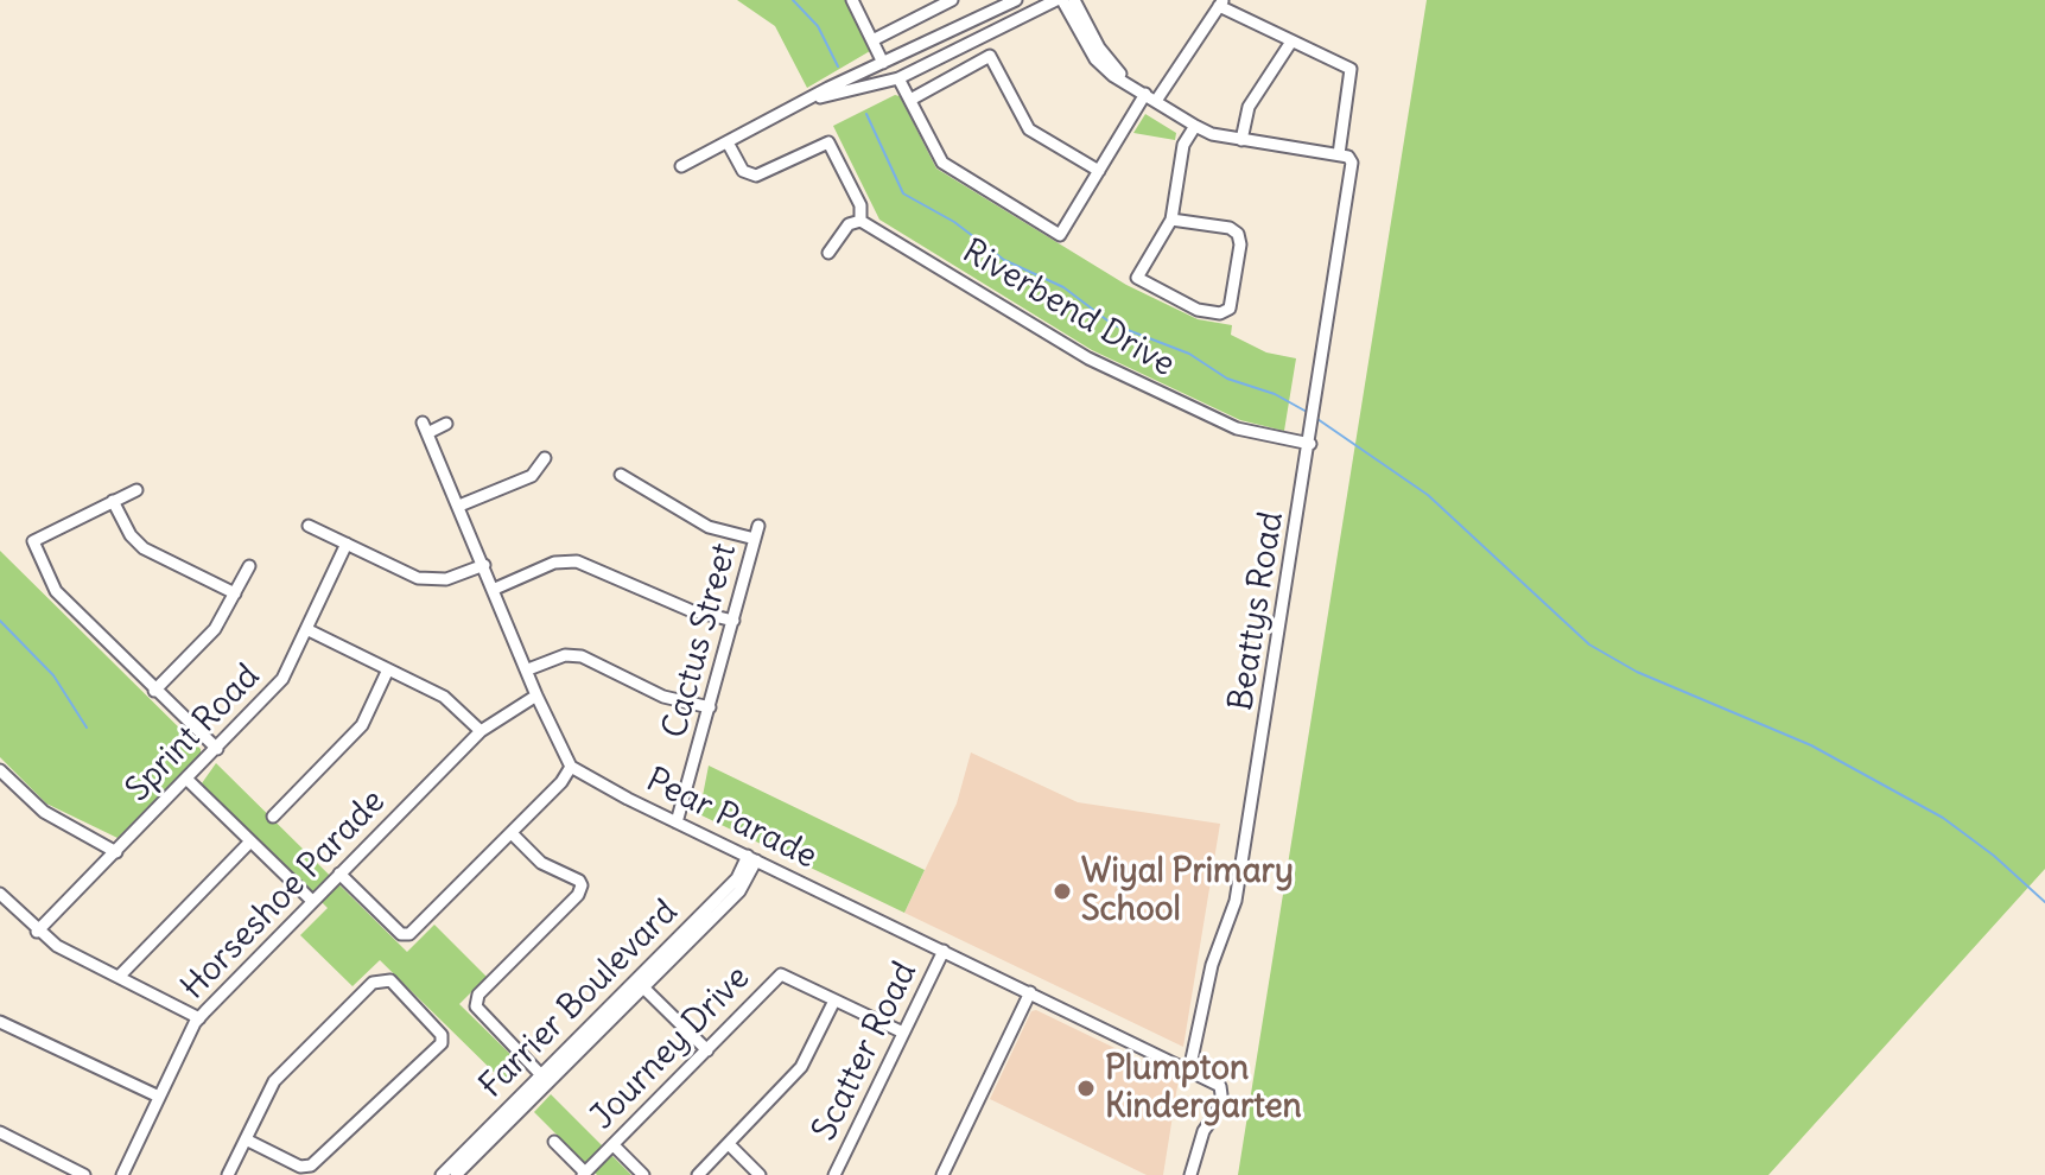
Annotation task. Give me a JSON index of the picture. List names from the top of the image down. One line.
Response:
{"streets":{"street":["Riverbend Drive","Beattys Road","Cactus Street","Sprint Road","Pear Parade","Horseshoe Parade","Farrier Boulevard","Journey Drive","Scatter Road"]},"crossings":[["Riverbend Drive","Beattys Road"],["Beattys Road","Pear Parade"],["Cactus Street","Pear Parade"],["Pear Parade","Farrier Boulevard"],["Pear Parade","Scatter Road"],["Journey Drive","Scatter Road"]],"places":["Wiyal Primary School","Plumpton Kindergarten"]}
